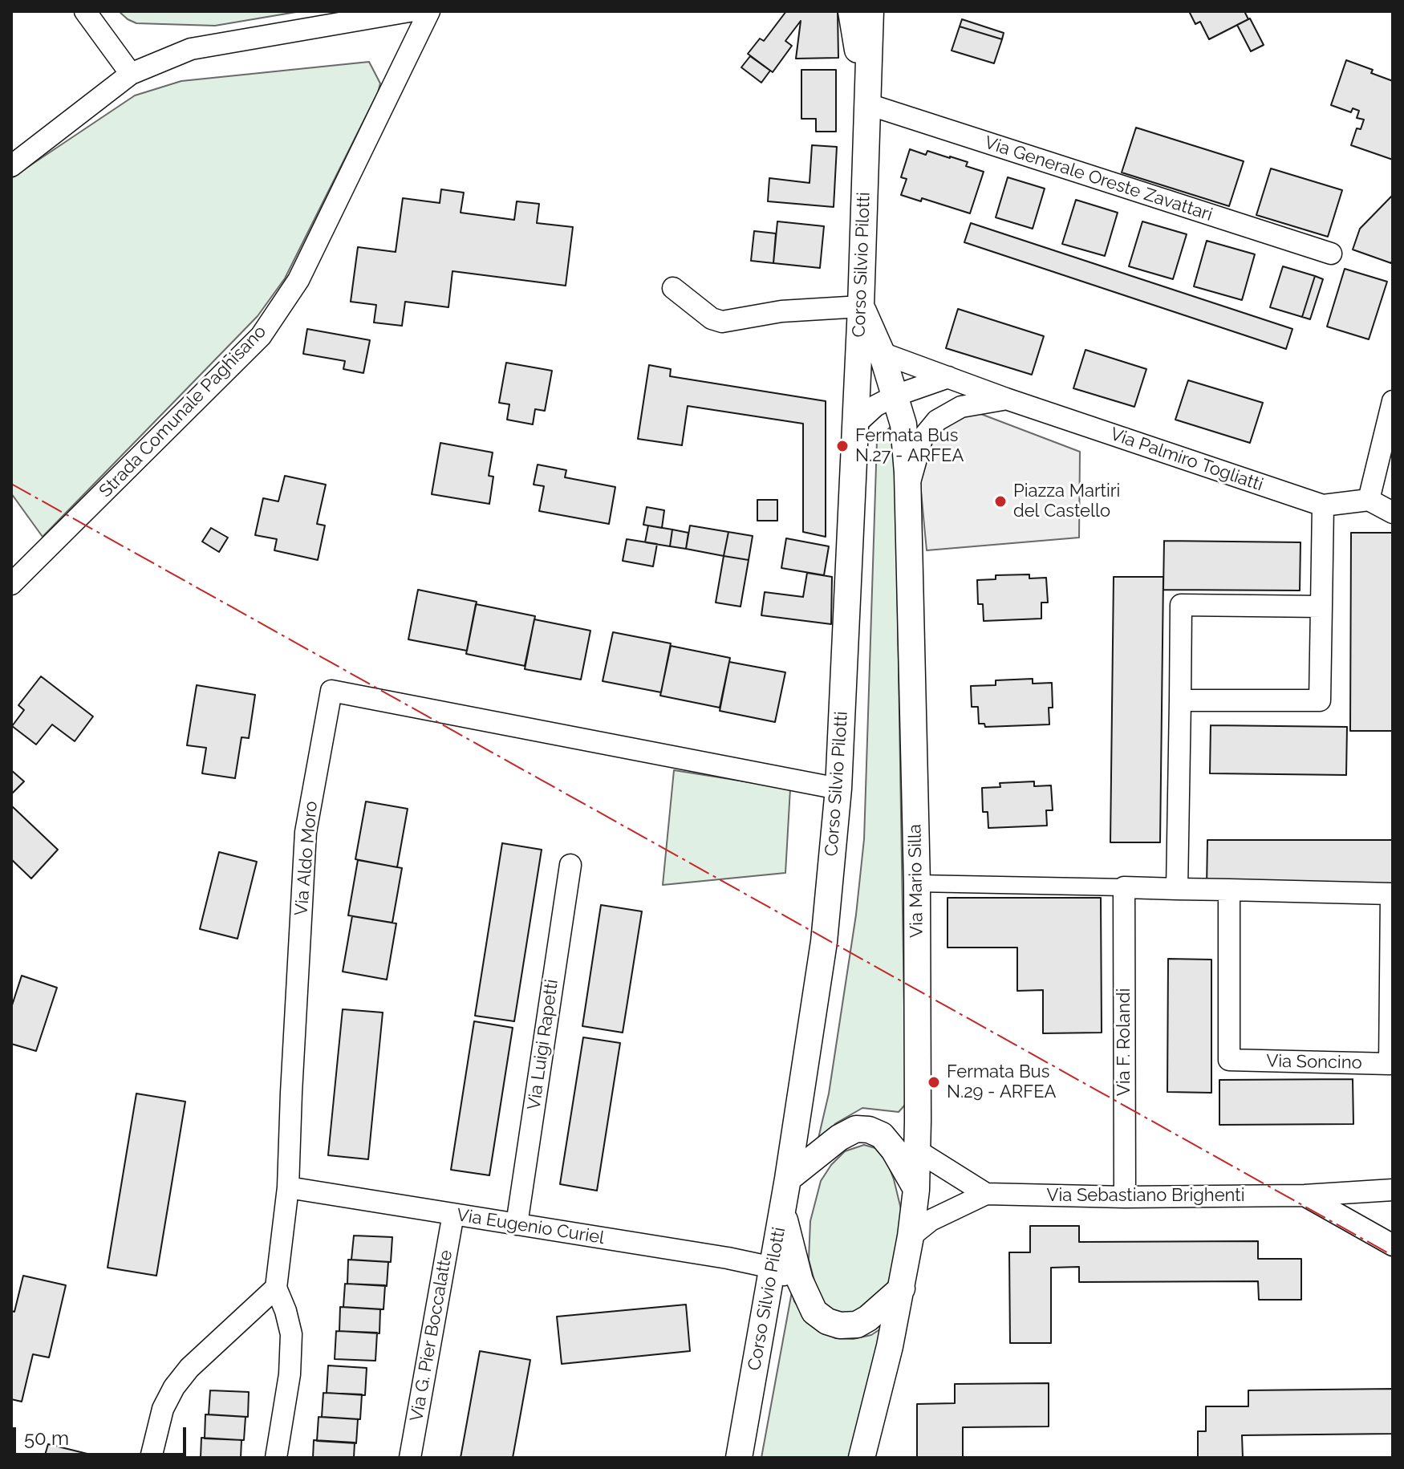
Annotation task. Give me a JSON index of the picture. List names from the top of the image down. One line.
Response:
{"streets":{"street":["Via Generale Oreste Zavattari","Corso Silvio Pilotti","Strada Comunale Paghisano","Via Palmiro Togliatti","Via Aldo Moro","Via Mario Silla","Via F. Rolandi","Via Luigi Rapetti","Via Soncino","Via Sebastiano Brighenti","Via Eugenio Curiel","Via G. Pier Boccalatte"]},"crossings":[["Via Generale Oreste Zavattari","Corso Silvio Pilotti"],["Corso Silvio Pilotti","Via Aldo Moro"],["Corso Silvio Pilotti","Via Mario Silla"],["Corso Silvio Pilotti","Via Eugenio Curiel"],["Via Palmiro Togliatti","Via Mario Silla"],["Via Aldo Moro","Via Eugenio Curiel"],["Via Mario Silla","Via Soncino"],["Via Mario Silla","Via Eugenio Curiel"],["Via F. Rolandi","Via Soncino"],["Via F. Rolandi","Via Sebastiano Brighenti"],["Via Luigi Rapetti","Via Eugenio Curiel"],["Via Eugenio Curiel","Via G. Pier Boccalatte"]],"places":["Fermata Bus N.27 - ARFEA","Piazza Martiri del Castello","Fermata Bus N.29 - ARFEA"],"scale_bar":"50 m"}
